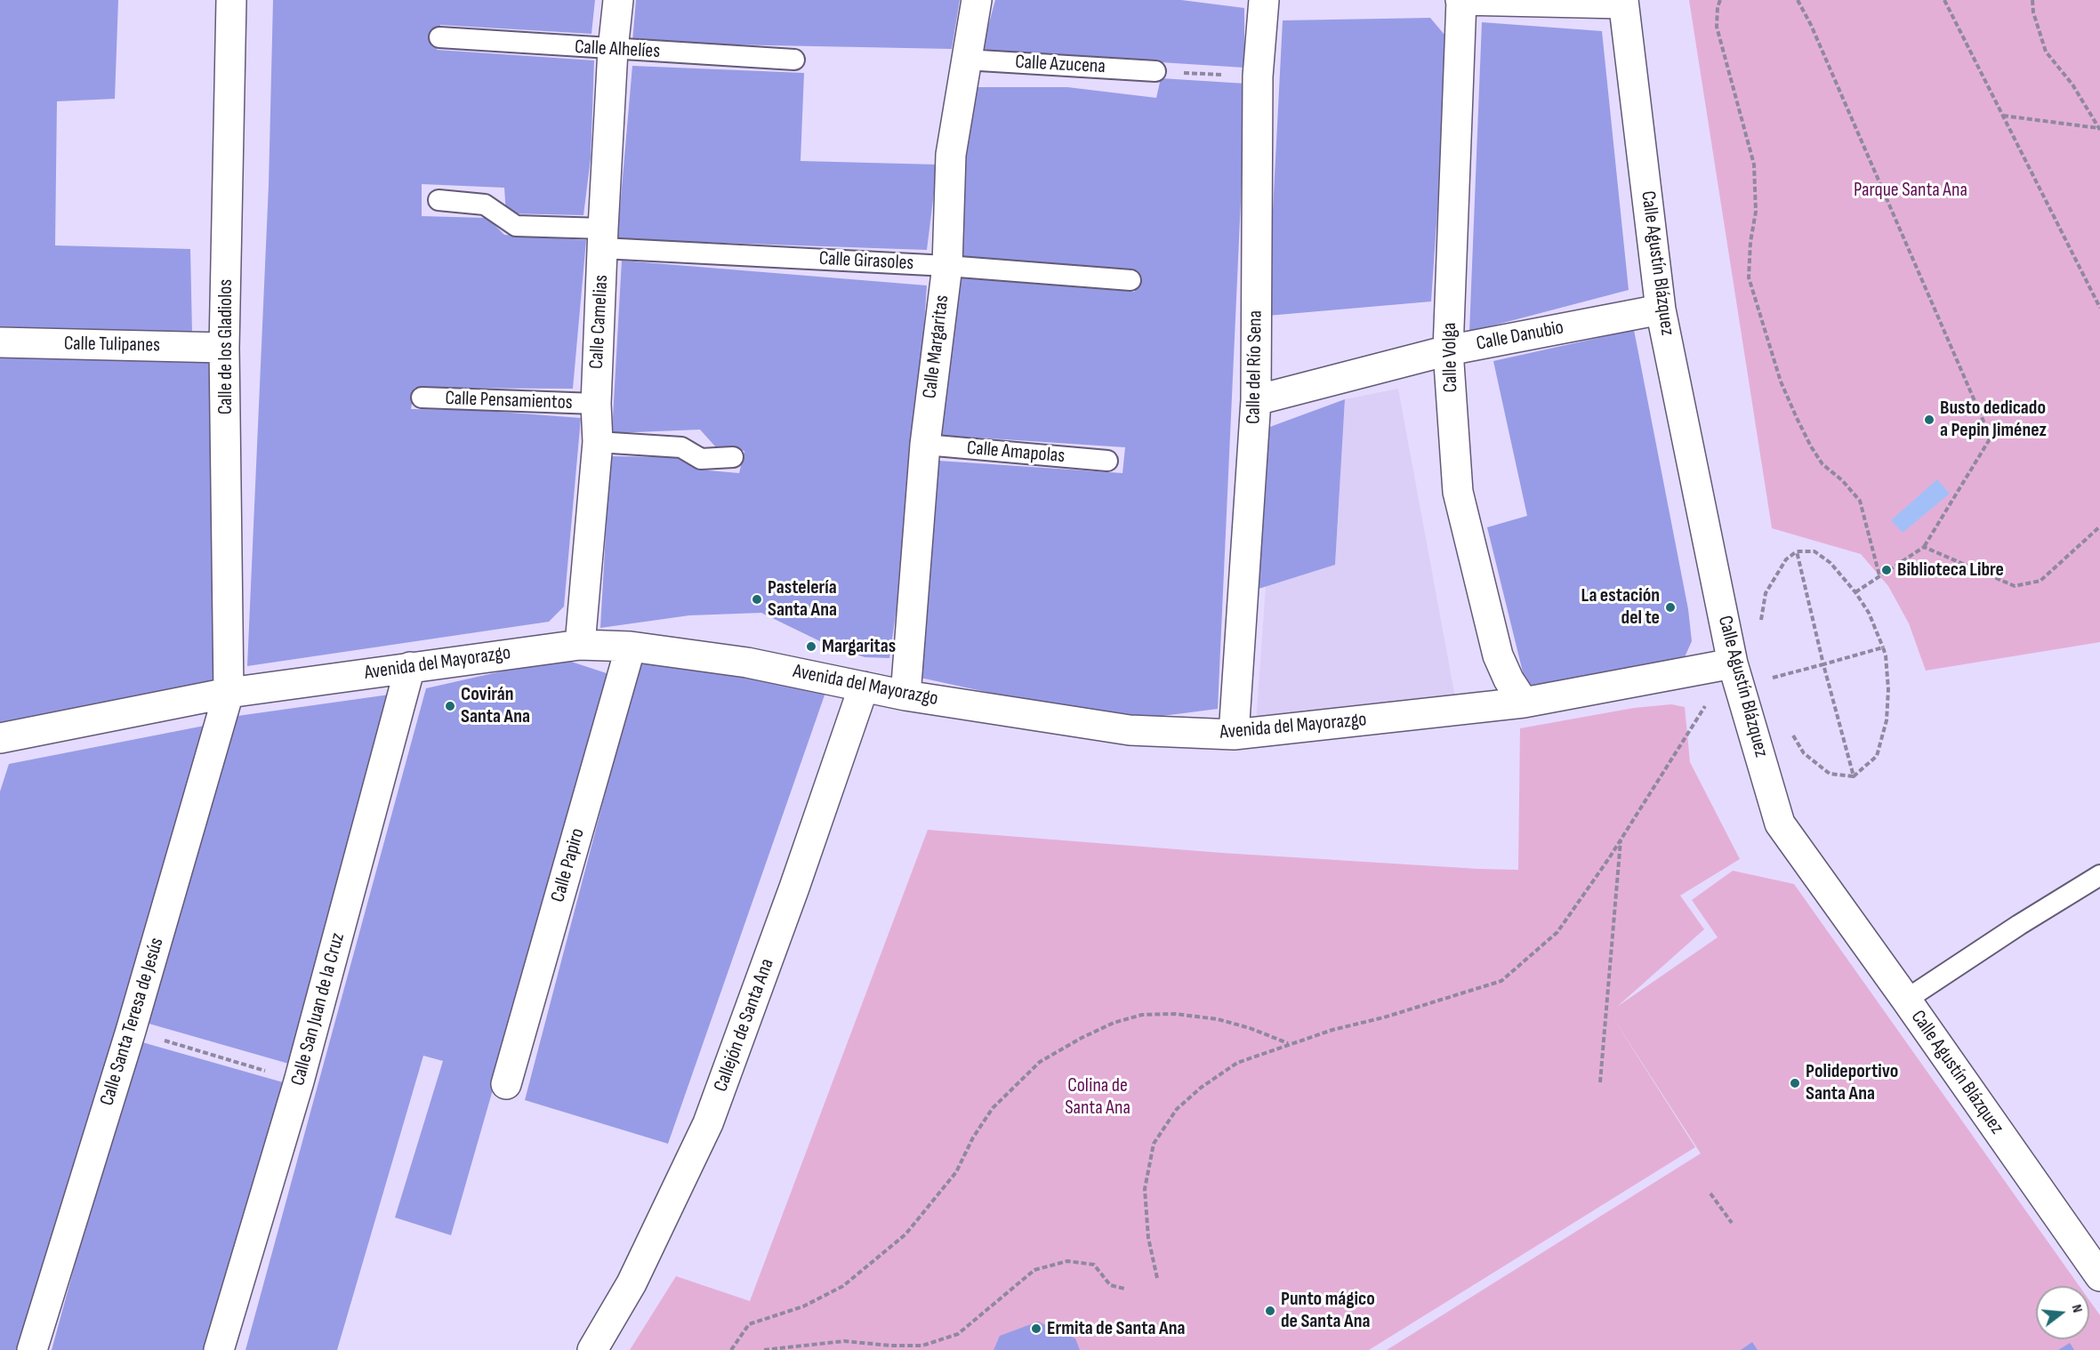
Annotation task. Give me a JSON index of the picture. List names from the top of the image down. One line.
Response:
{"streets":{"street":["Calle Agustín Blázquez","Calle Camelias","Calle Danubio","Calle Tulipanes","Calle de los Gladiolos","Calle Margaritas","Calle Volga","Calle del Río Sena","Avenida del Mayorazgo","Calle Papiro","Calle San Juan de la Cruz","Calle Santa Teresa de Jesús","Callejón de Santa Ana"],"lane":["Calle Alhelíes","Calle Azucena","Calle Girasoles","Calle Pensamientos","Calle Amapolas"]},"crossings":[["Calle Alhelíes","Calle Camelias"],["Calle Azucena","Calle Margaritas"],["Calle Girasoles","Calle Camelias"],["Calle Girasoles","Calle Margaritas"],["Calle Agustín Blázquez","Calle Danubio"],["Calle Agustín Blázquez","Avenida del Mayorazgo"],["Calle Camelias","Calle Pensamientos"],["Calle Camelias","Avenida del Mayorazgo"],["Calle Danubio","Calle Volga"],["Calle Danubio","Calle del Río Sena"],["Calle Tulipanes","Calle de los Gladiolos"],["Calle de los Gladiolos","Avenida del Mayorazgo"],["Calle de los Gladiolos","Calle Santa Teresa de Jesús"],["Calle Margaritas","Calle Amapolas"],["Calle Margaritas","Avenida del Mayorazgo"],["Calle Volga","Avenida del Mayorazgo"],["Calle del Río Sena","Avenida del Mayorazgo"],["Avenida del Mayorazgo","Calle Papiro"],["Avenida del Mayorazgo","Calle San Juan de la Cruz"],["Avenida del Mayorazgo","Calle Santa Teresa de Jesús"],["Avenida del Mayorazgo","Callejón de Santa Ana"]],"parks":["Parque Santa Ana","Colina de Santa Ana"],"places":["Busto dedicado a Pepin Jiménez","Biblioteca Libre","Pastelería Santa Ana","La estación del te","Margaritas","Covirán Santa Ana","Polideportivo Santa Ana","Punto mágico de Santa Ana","Ermita de Santa Ana"],"north":"right"}
